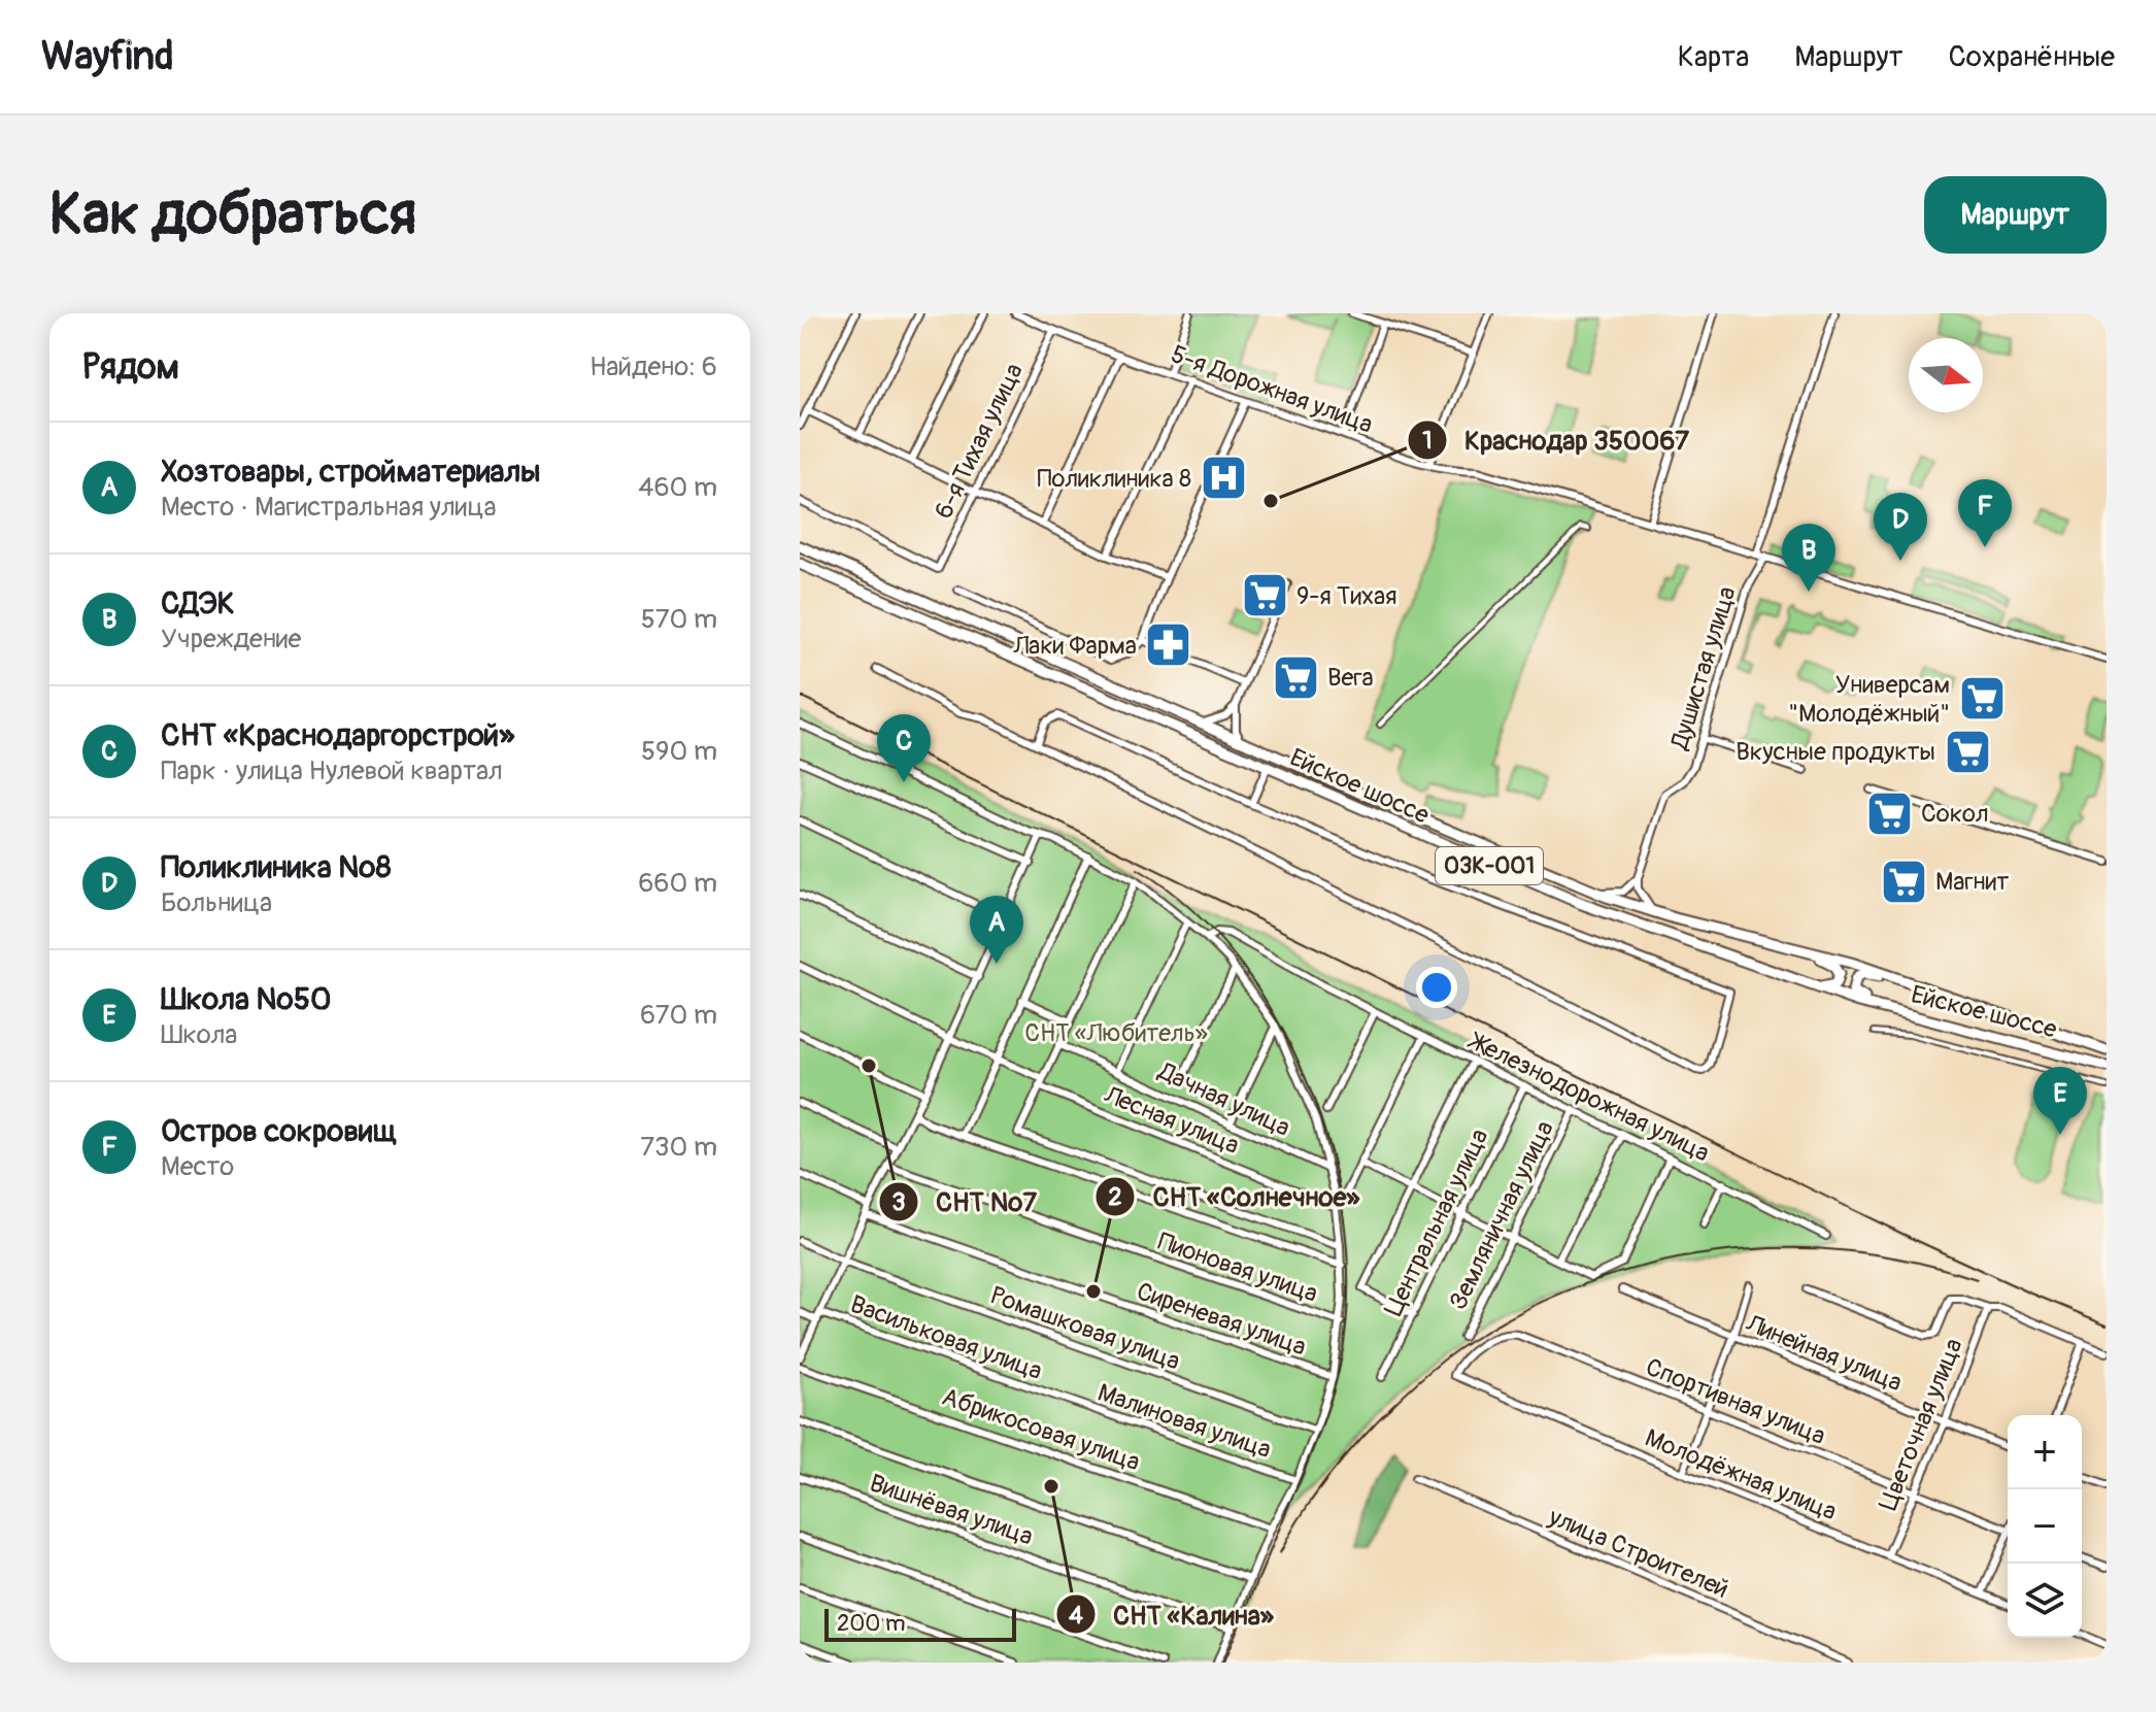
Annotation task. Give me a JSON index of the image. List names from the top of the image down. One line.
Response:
{"streets":{"main road":["Ейское шоссе","03К-001"],"street":["5-я Дорожная улица","6-я Тихая улица","Душистая улица","Железнодорожная улица","Дачная улица","Лесная улица","Земляничная улица","Центральная улица","Пионовая улица","Сиреневая улица","Ромашковая улица","Васильковая улица","Линейная улица","Спортивная улица","Малиновая улица","Цветочная улица","Абрикосовая улица","Молодёжная улица","Вишнёвая улица","улица Строителей"]},"crossings":[["5-я Дорожная улица","6-я Тихая улица"],["5-я Дорожная улица","Душистая улица"],["Ейское шоссе","03К-001"],["Железнодорожная улица","Земляничная улица"],["Железнодорожная улица","Центральная улица"],["Васильковая улица","Малиновая улица"],["Линейная улица","Цветочная улица"],["Спортивная улица","Цветочная улица"],["Спортивная улица","Молодёжная улица"],["Цветочная улица","Молодёжная улица"]],"parks":["СНТ «Любитель»"],"places":{"hospital":["Поликлиника 8"],"other":["Краснодар 350067","СНТ №7","СНТ «Солнечное»","СНТ «Калина»"],"supermarket":["9-я Тихая","Вега","Универсам \"Молодёжный\"","Вкусные продукты","Сокол","Магнит"],"pharmacy":["Лаки Фарма"]},"scale_bar":"200 m","north":"right","page":{"header":"Wayfind","nav":["Карта","Маршрут","Сохранённые"],"buttons":"Маршрут","title":"Как добраться","heading":["Рядом","Найдено: 6"],"list":[{"mark":"A","name":"Хозтовары, стройматериалы","note":"Место · Магистральная улица","value":"460 m"},{"mark":"B","name":"СДЭК","note":"Учреждение","value":"570 m"},{"mark":"C","name":"СНТ «Краснодаргорстрой»","note":"Парк · улица Нулевой квартал","value":"590 m"},{"mark":"D","name":"Поликлиника №8","note":"Больница","value":"660 m"},{"mark":"E","name":"Школа №50","note":"Школа","value":"670 m"},{"mark":"F","name":"Остров сокровищ","note":"Место","value":"730 m"}],"pins":["F","D","B","C","A","E"],"map_buttons":["+","−"],"scale":"200 m"}}
